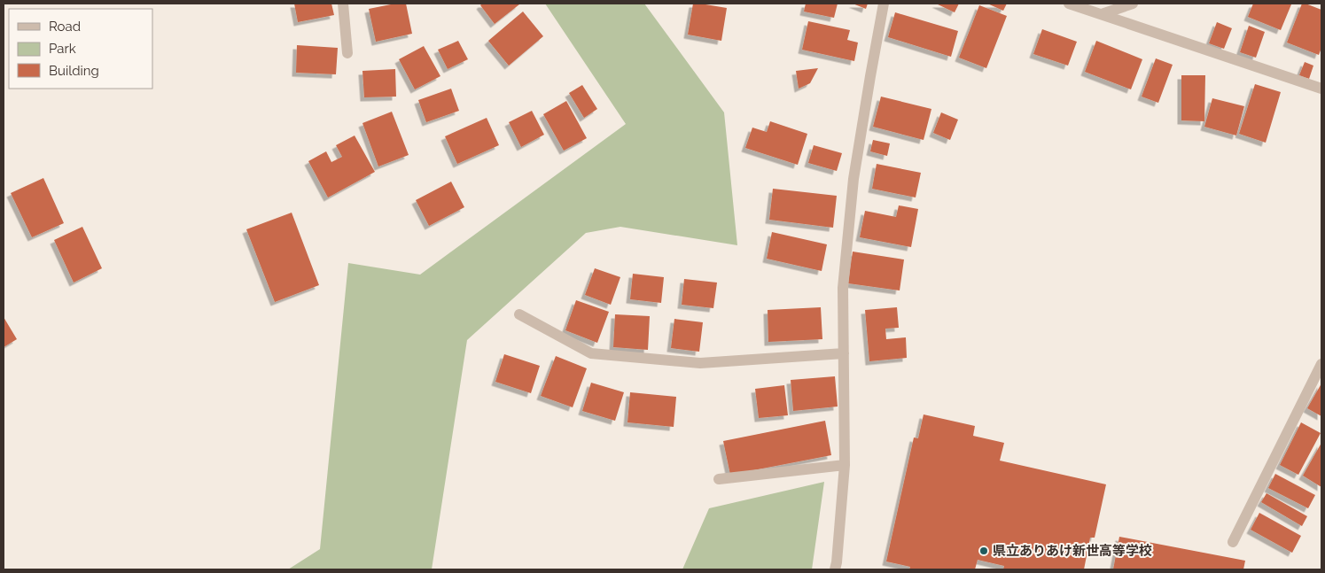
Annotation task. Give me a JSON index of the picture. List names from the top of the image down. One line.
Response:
{"places":["県立ありあけ新世高等学校"],"legend":["Road","Park","Building"]}
